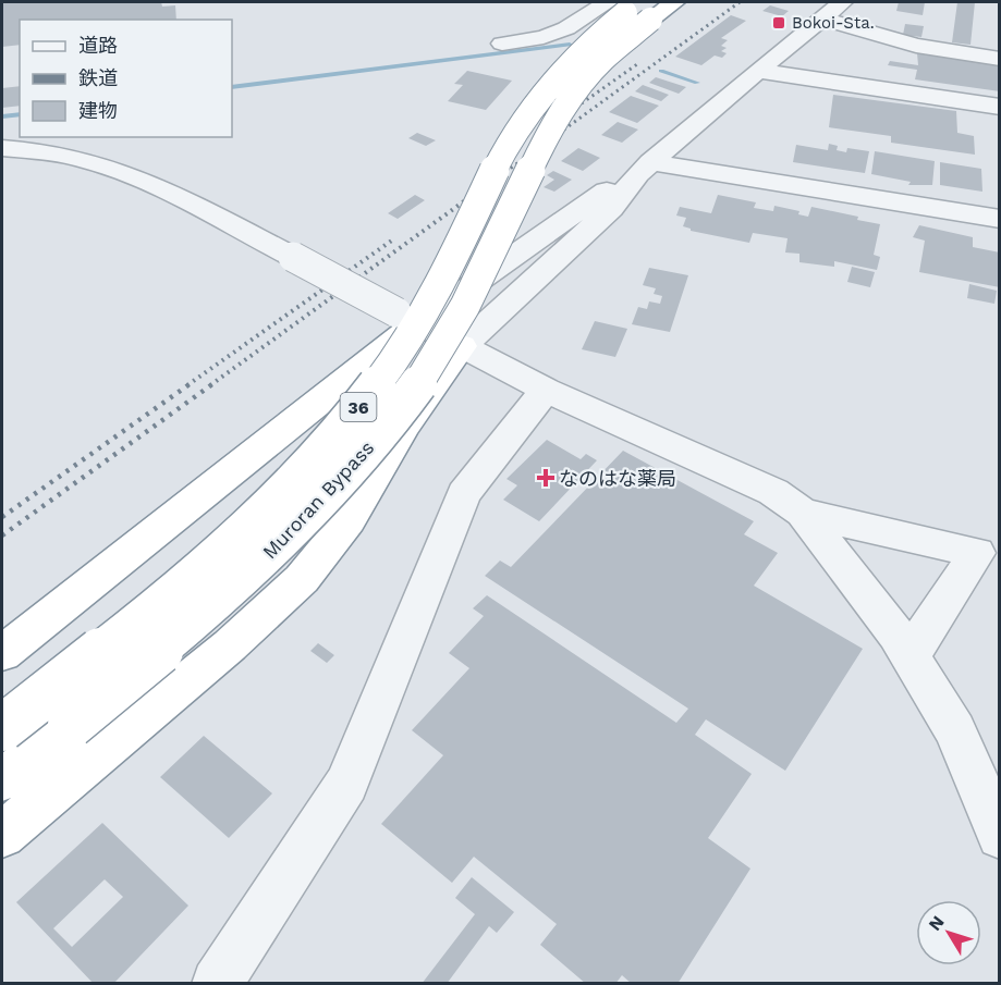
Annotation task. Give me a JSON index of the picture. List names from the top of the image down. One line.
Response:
{"streets":{"highway":["36","Muroran Bypass"]},"places":{"transit":["Bokoi-Sta."],"health":["なのはな薬局"]},"legend":["道路","鉄道","建物"],"north":"top left"}
